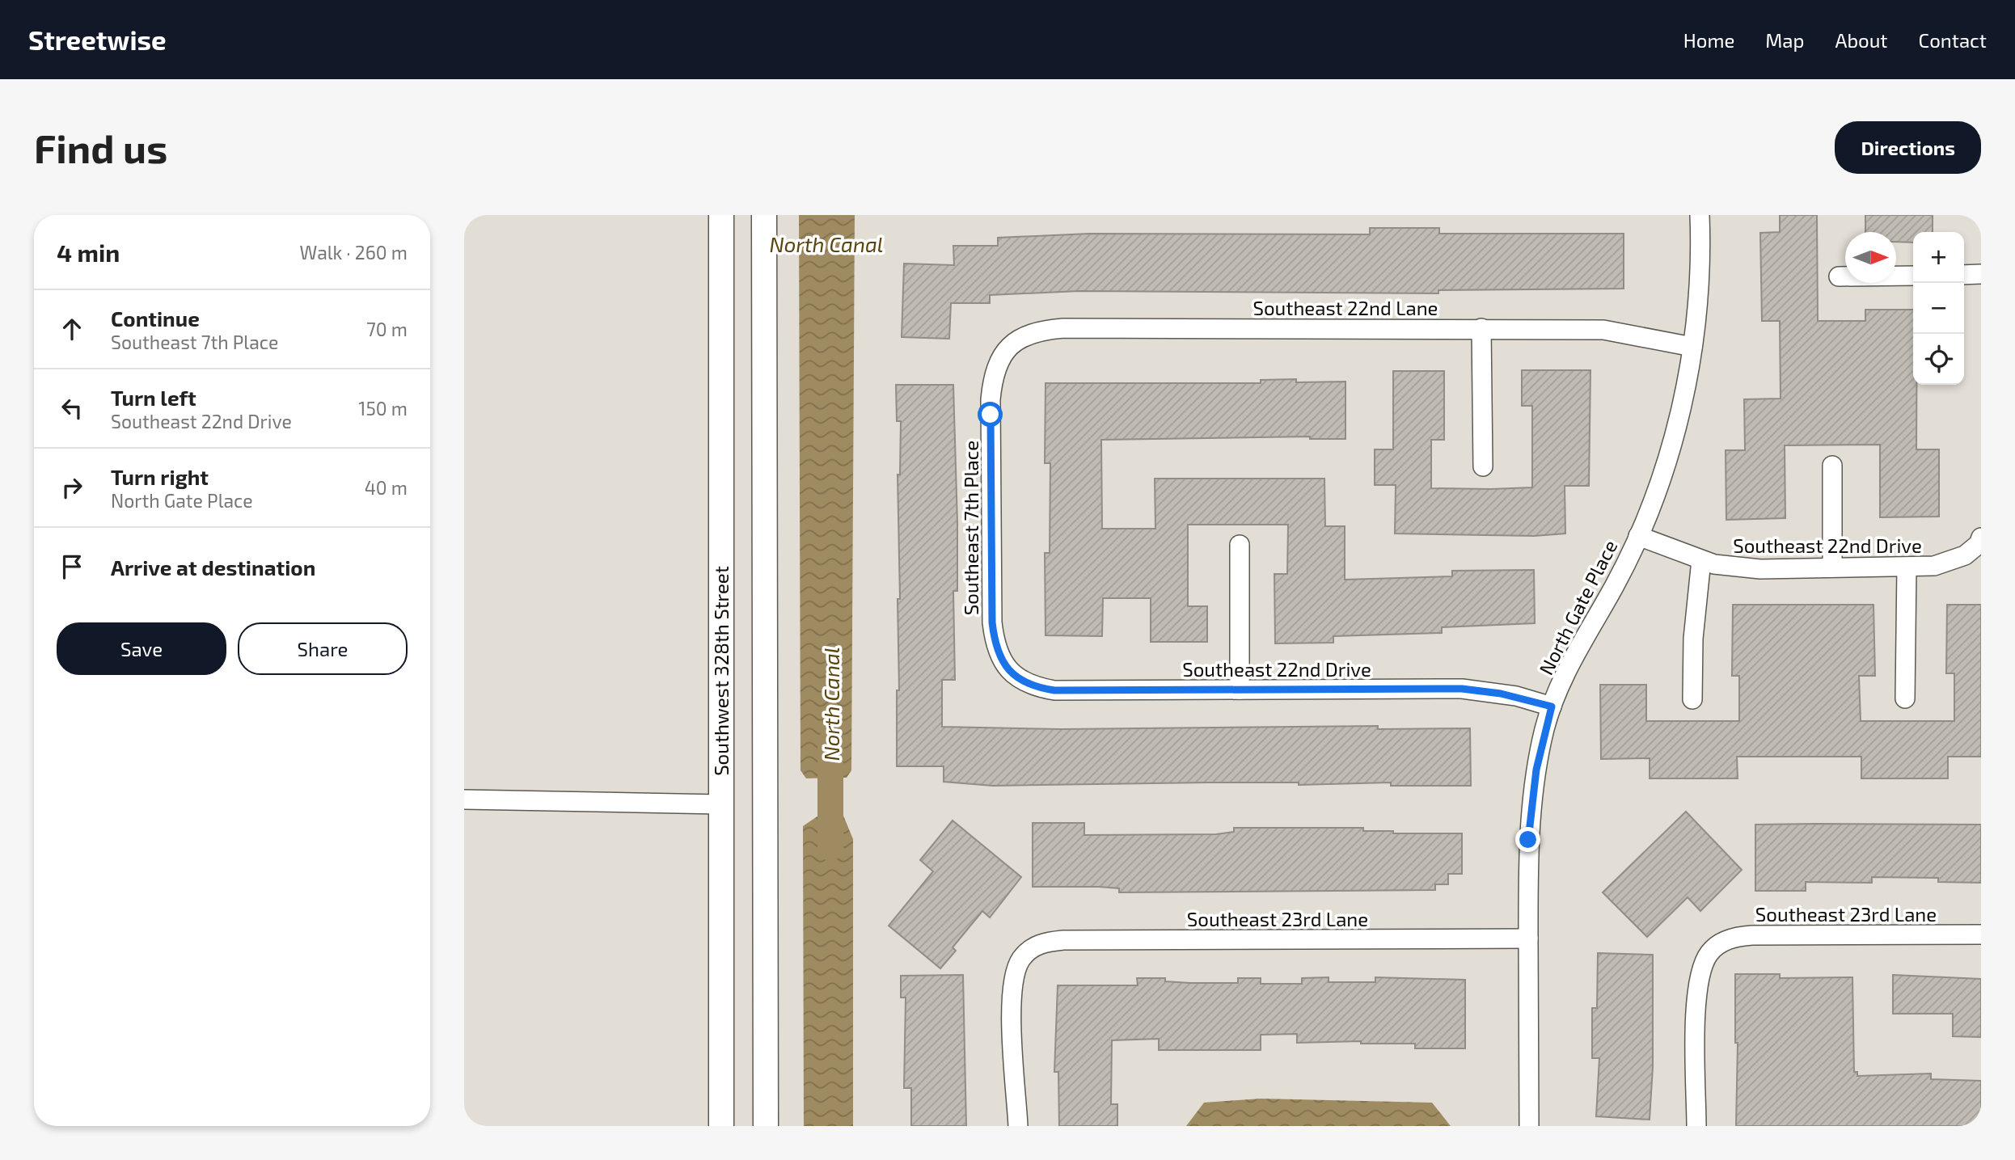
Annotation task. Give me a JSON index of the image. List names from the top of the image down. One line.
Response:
{"streets":{"street":["Southeast 22nd Lane","Southeast 7th Place","Southeast 22nd Drive","North Gate Place","Southwest 328th Street","Southeast 23rd Lane"]},"crossings":[["Southeast 22nd Lane","Southeast 7th Place"],["Southeast 22nd Lane","North Gate Place"],["Southeast 7th Place","Southeast 22nd Drive"],["Southeast 22nd Drive","North Gate Place"],["North Gate Place","Southeast 23rd Lane"]],"water":["North Canal"],"north":"right","page":{"header":"Streetwise","nav":["Home","Map","About","Contact"],"buttons":["Directions",["Save","Share"]],"title":"Find us","heading":["4 min","Walk · 260 m"],"map_buttons":["+","−"],"list":[["Continue","Southeast 7th Place","70 m"],["Turn left","Southeast 22nd Drive","150 m"],["Turn right","North Gate Place","40 m"],"Arrive at destination"]}}
